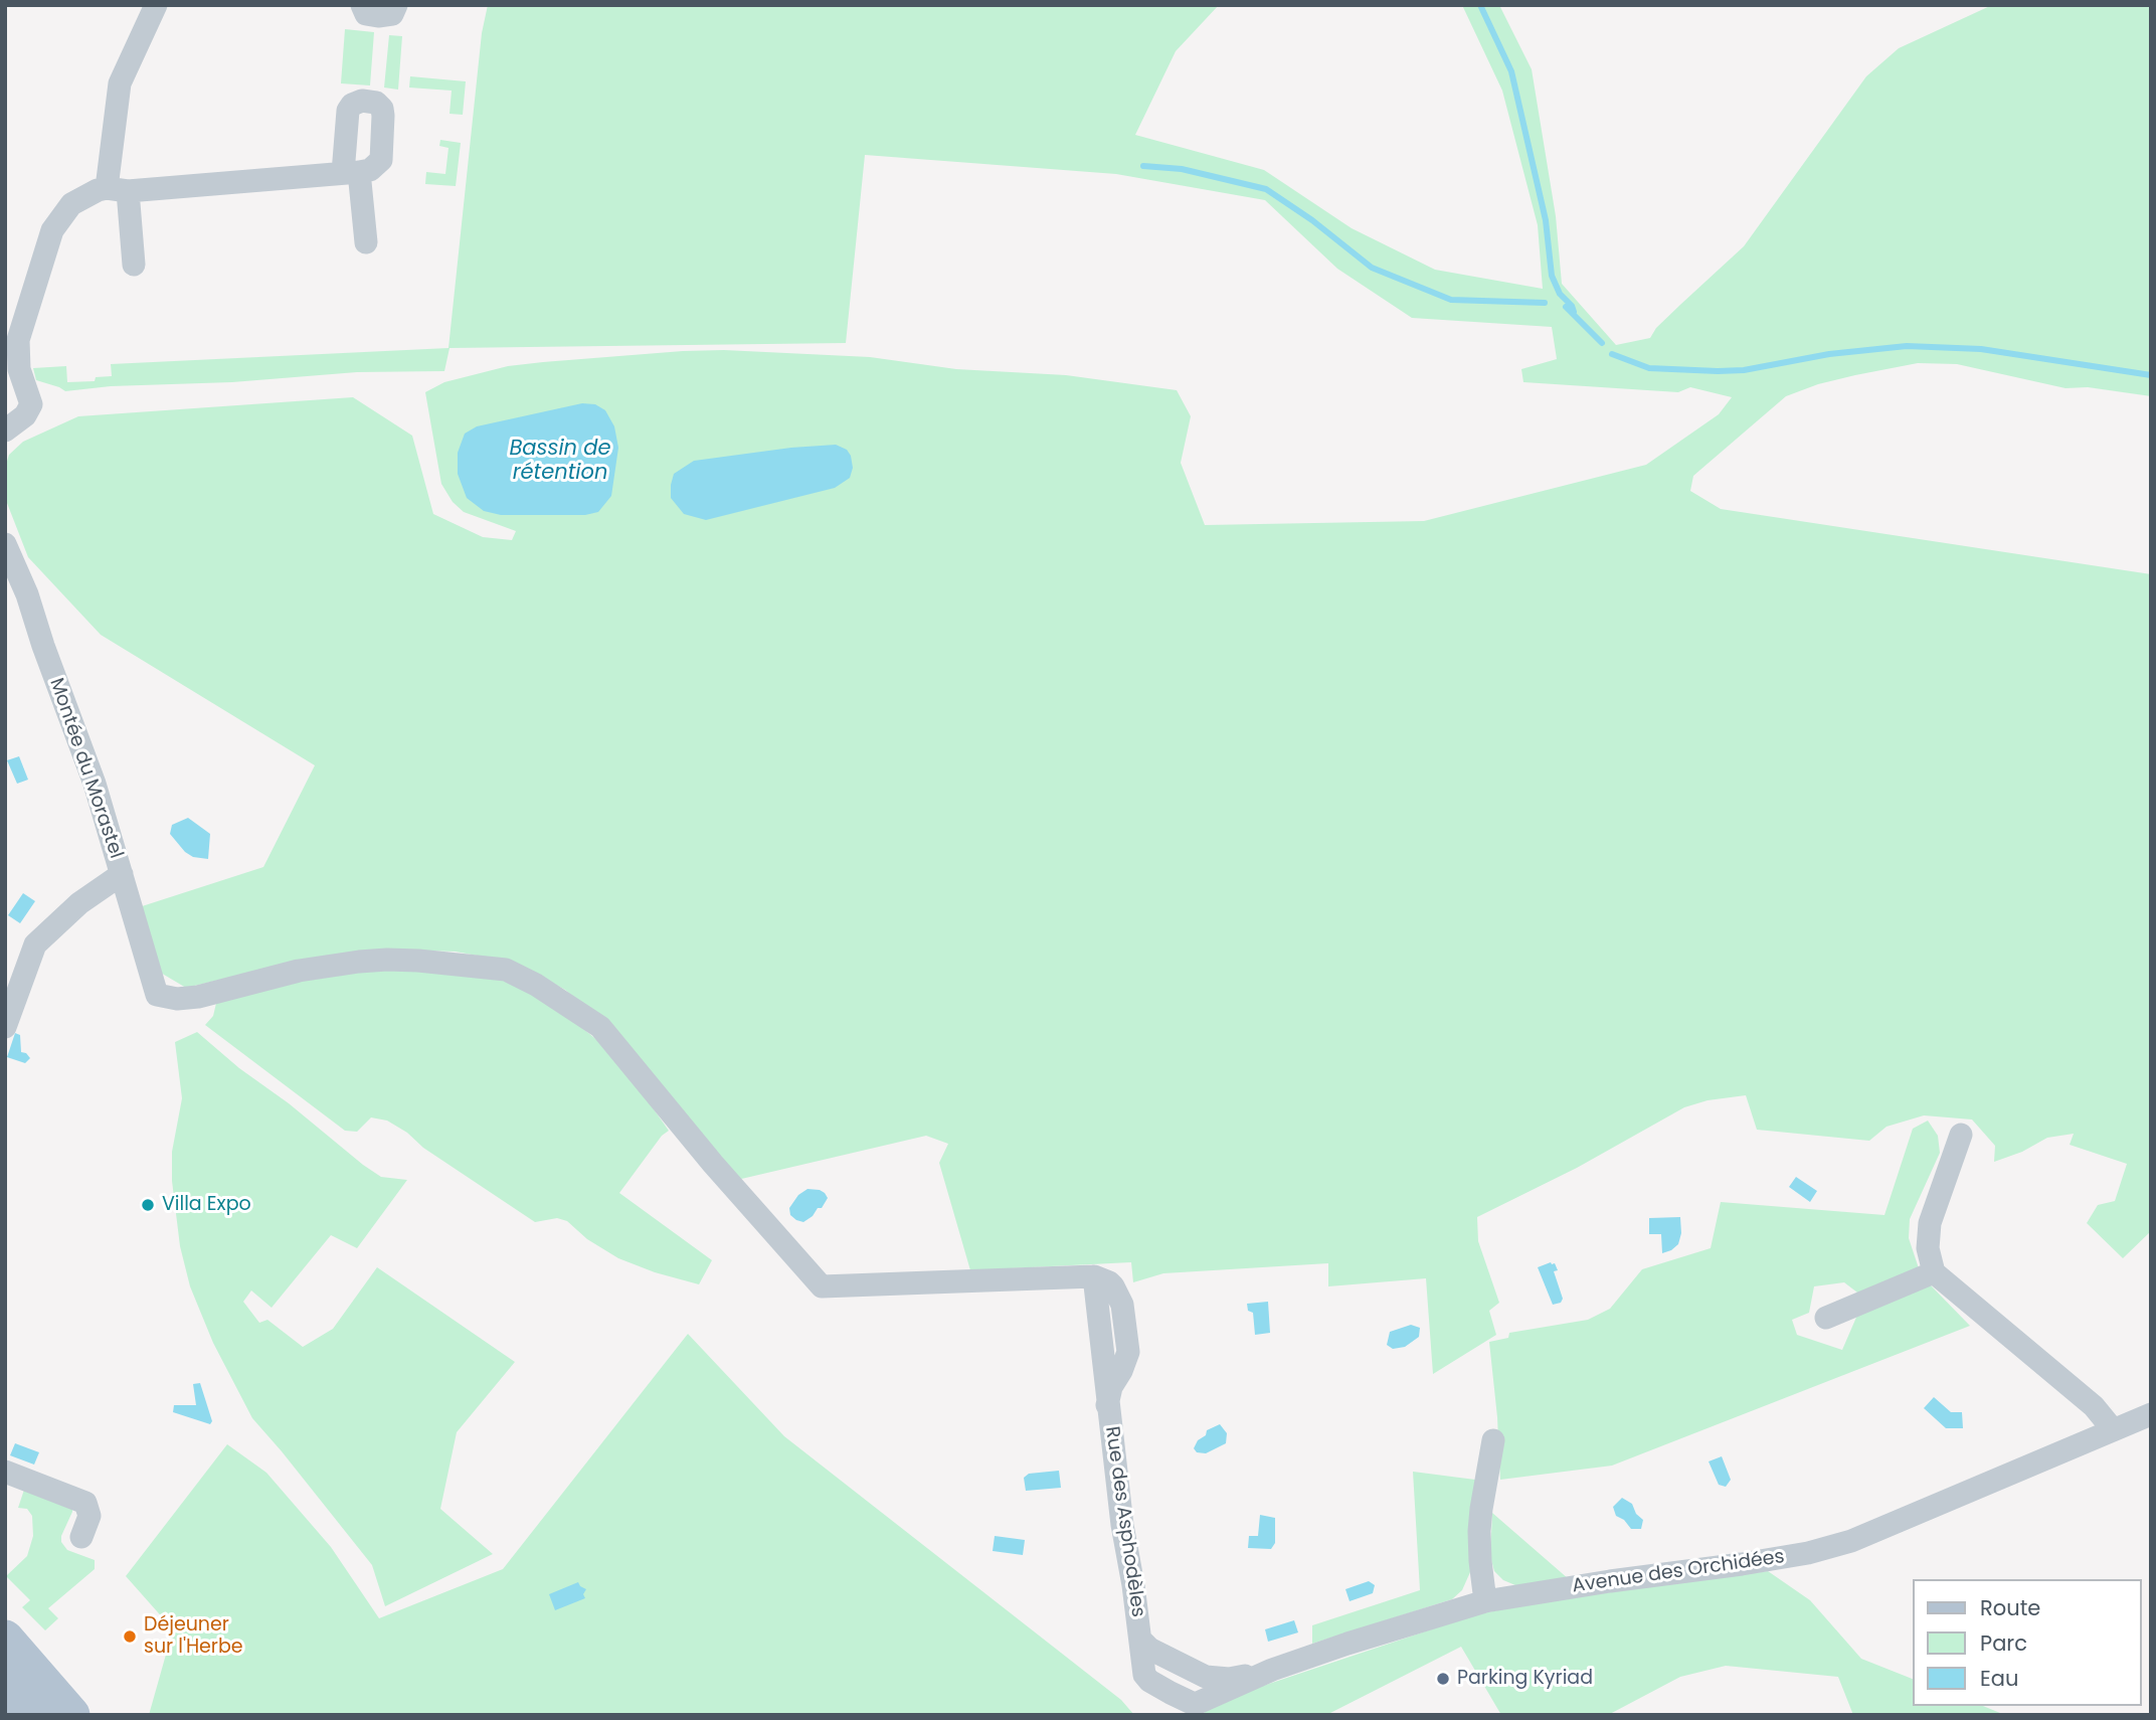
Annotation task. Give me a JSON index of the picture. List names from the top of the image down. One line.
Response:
{"streets":{"street":["Montée du Morastel","Rue des Asphodèles","Avenue des Orchidées"]},"crossings":[["Montée du Morastel","Rue des Asphodèles"],["Rue des Asphodèles","Avenue des Orchidées"]],"water":["Bassin de rétention"],"places":["Villa Expo","Déjeuner sur l'Herbe","Parking Kyriad"],"legend":["Route","Parc","Eau"]}
